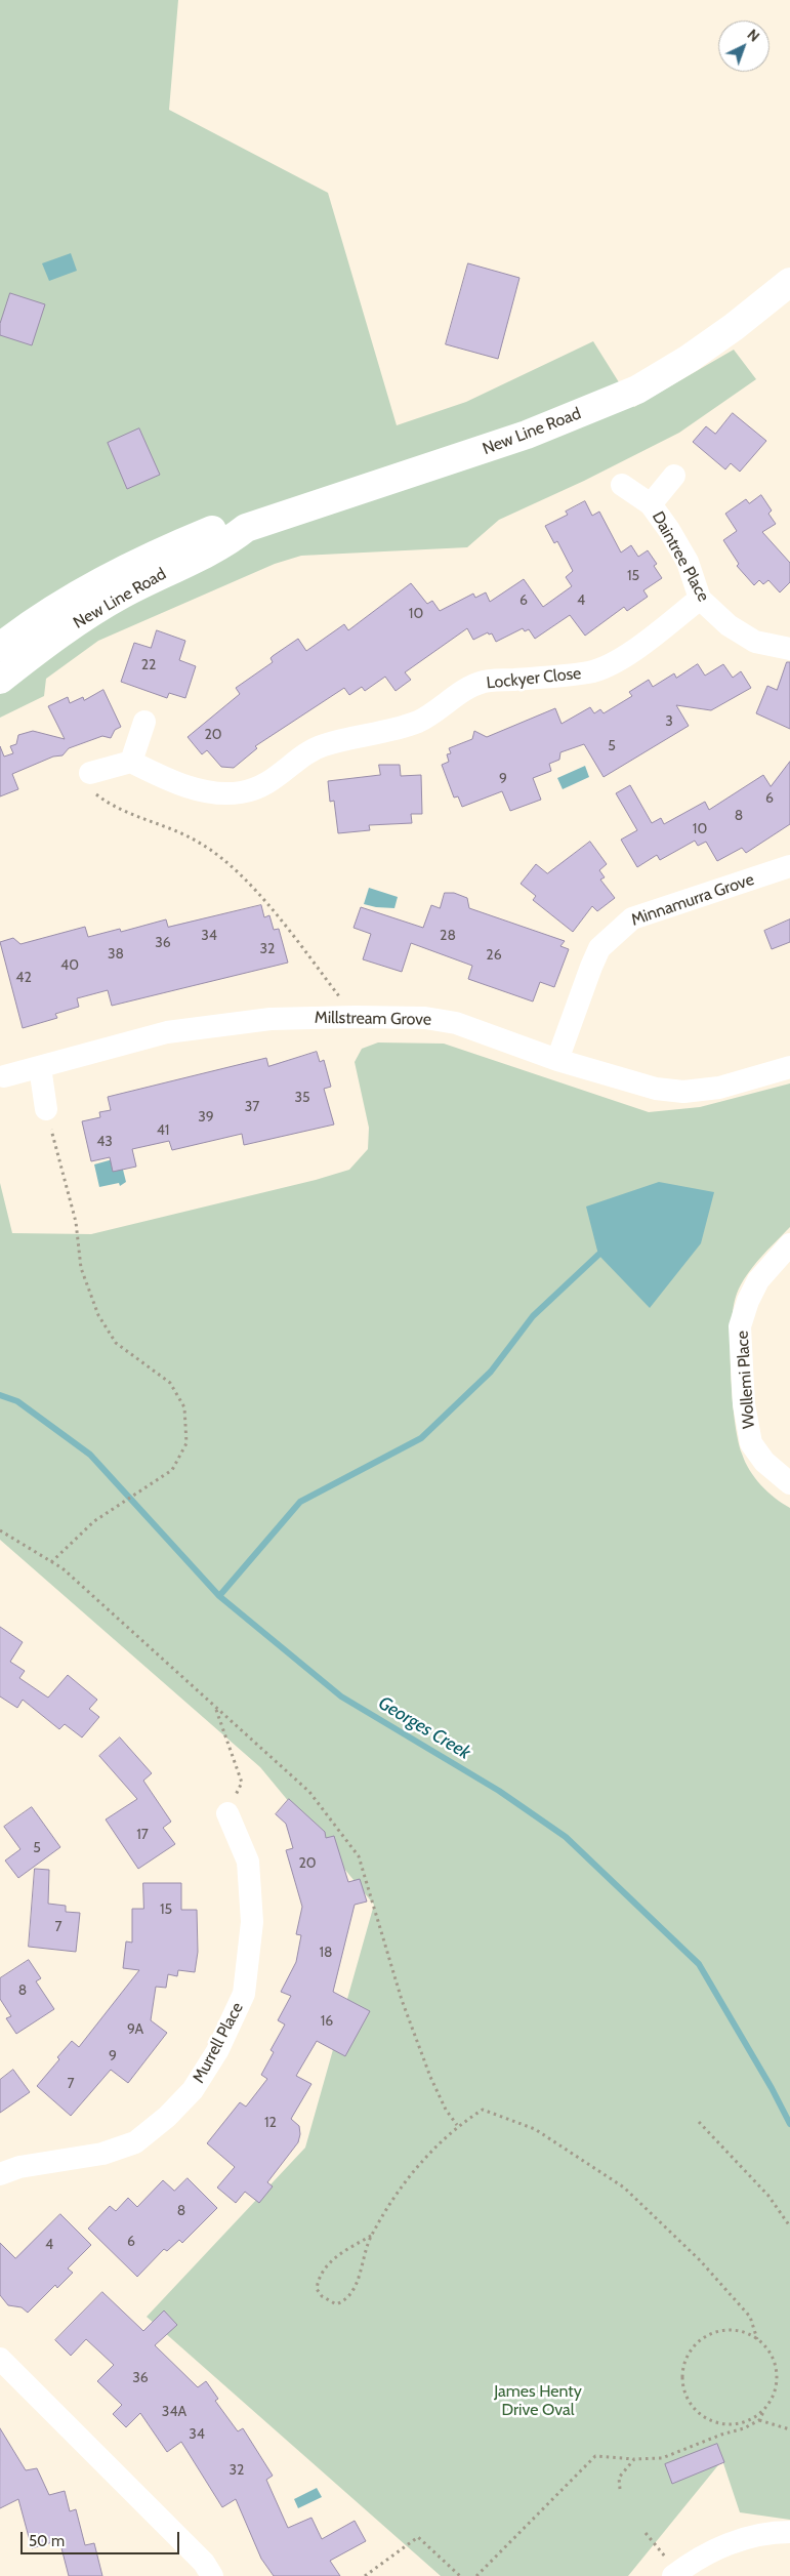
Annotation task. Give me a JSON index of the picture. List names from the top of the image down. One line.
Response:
{"streets":{"main road":["New Line Road"],"street":["Daintree Place","Lockyer Close","Minnamurra Grove","Millstream Grove","Wollemi Place","Murrell Place"]},"crossings":[["Daintree Place","Lockyer Close"],["Minnamurra Grove","Millstream Grove"]],"water":["Georges Creek"],"parks":["James Henty Drive Oval"],"house_numbers":["15","6","4","10","22","3","20","5","9","6","8","10","34","28","36","32","38","26","40","42","35","37","39","41","43","17","5","20","15","7","18","8","16","9A","9","7","12","8","6","4","36","34A","34","32"],"scale_bar":"50 m","north":"top right"}
